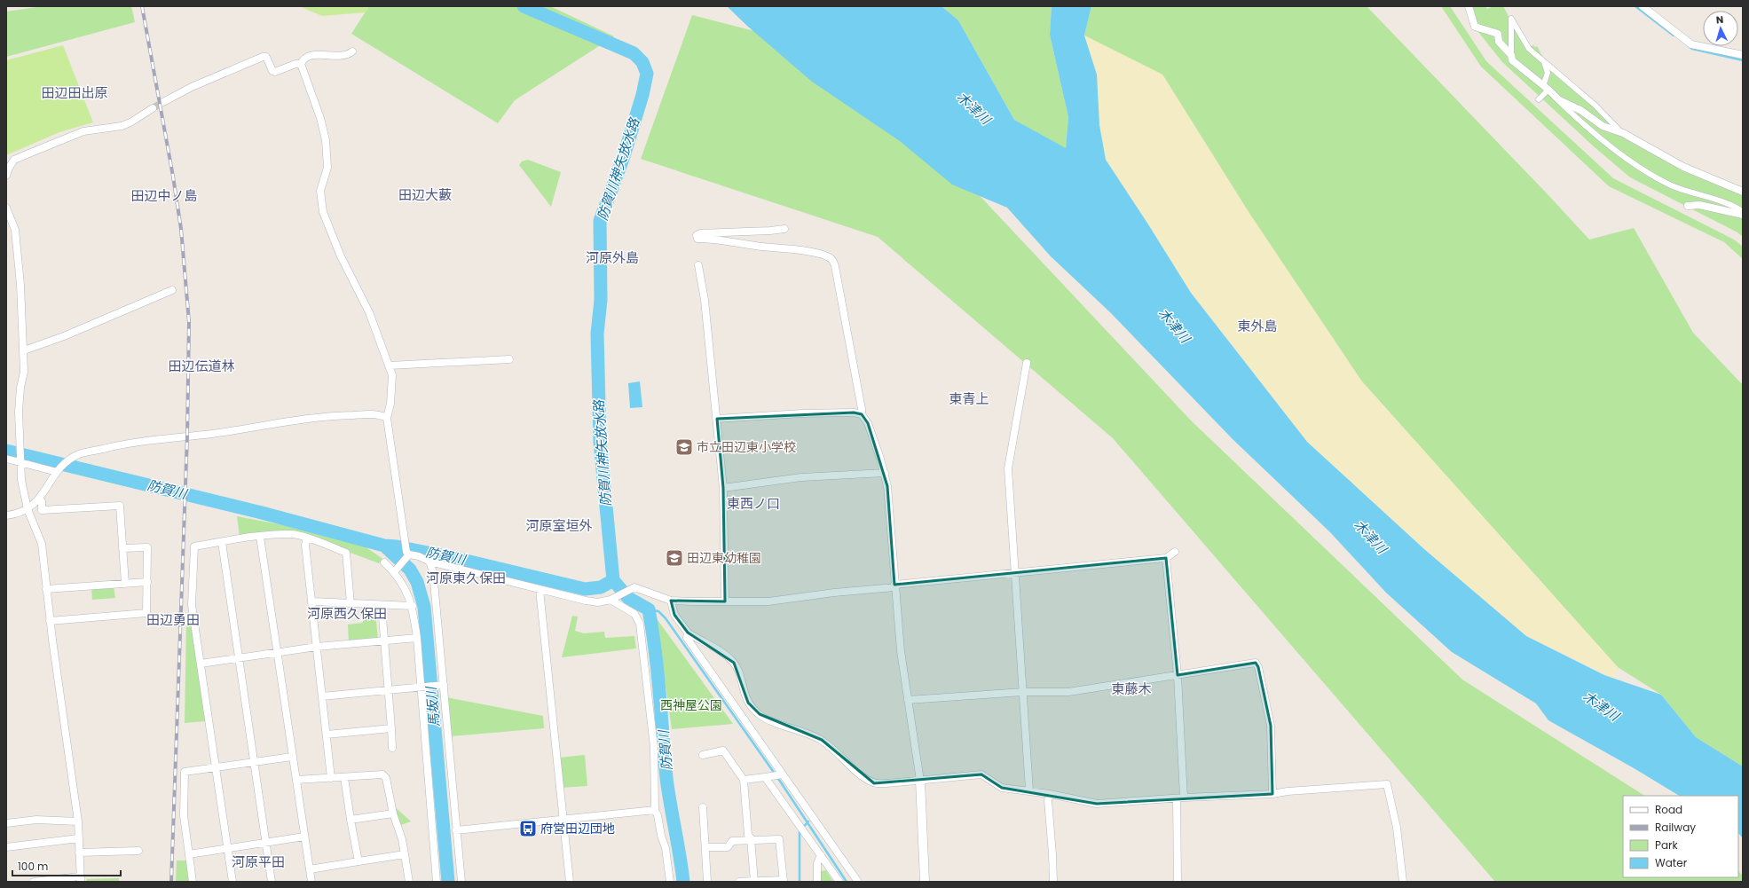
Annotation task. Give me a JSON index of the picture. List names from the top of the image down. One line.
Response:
{"districts":["田辺田出原","田辺大藪","田辺中ノ島","河原外島","東外島","田辺伝道林","東青上","東西ノ口","河原室垣外","河原東久保田","河原西久保田","田辺勇田","東藤木","河原平田"],"water":["木津川","防賀川神矢放水路","防賀川","馬坂川"],"parks":["西神屋公園"],"places":{"school or university":["市立田辺東小学校","田辺東幼稚園"],"bus stop":["府営田辺団地"]},"legend":["Road","Railway","Park","Water"],"scale_bar":"100 m","north":"top"}
